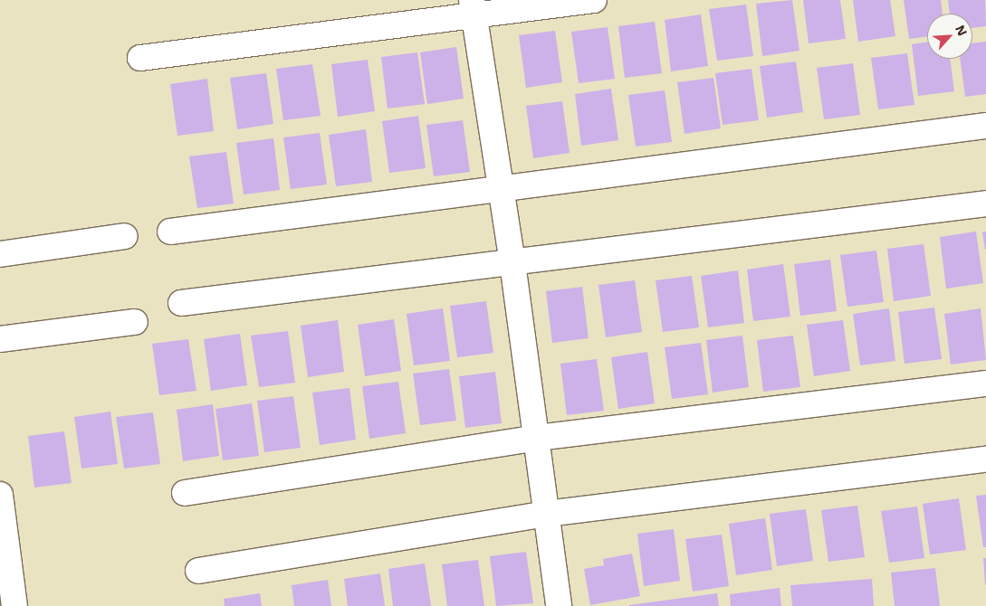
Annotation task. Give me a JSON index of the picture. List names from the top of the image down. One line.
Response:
{"north":"top right"}
